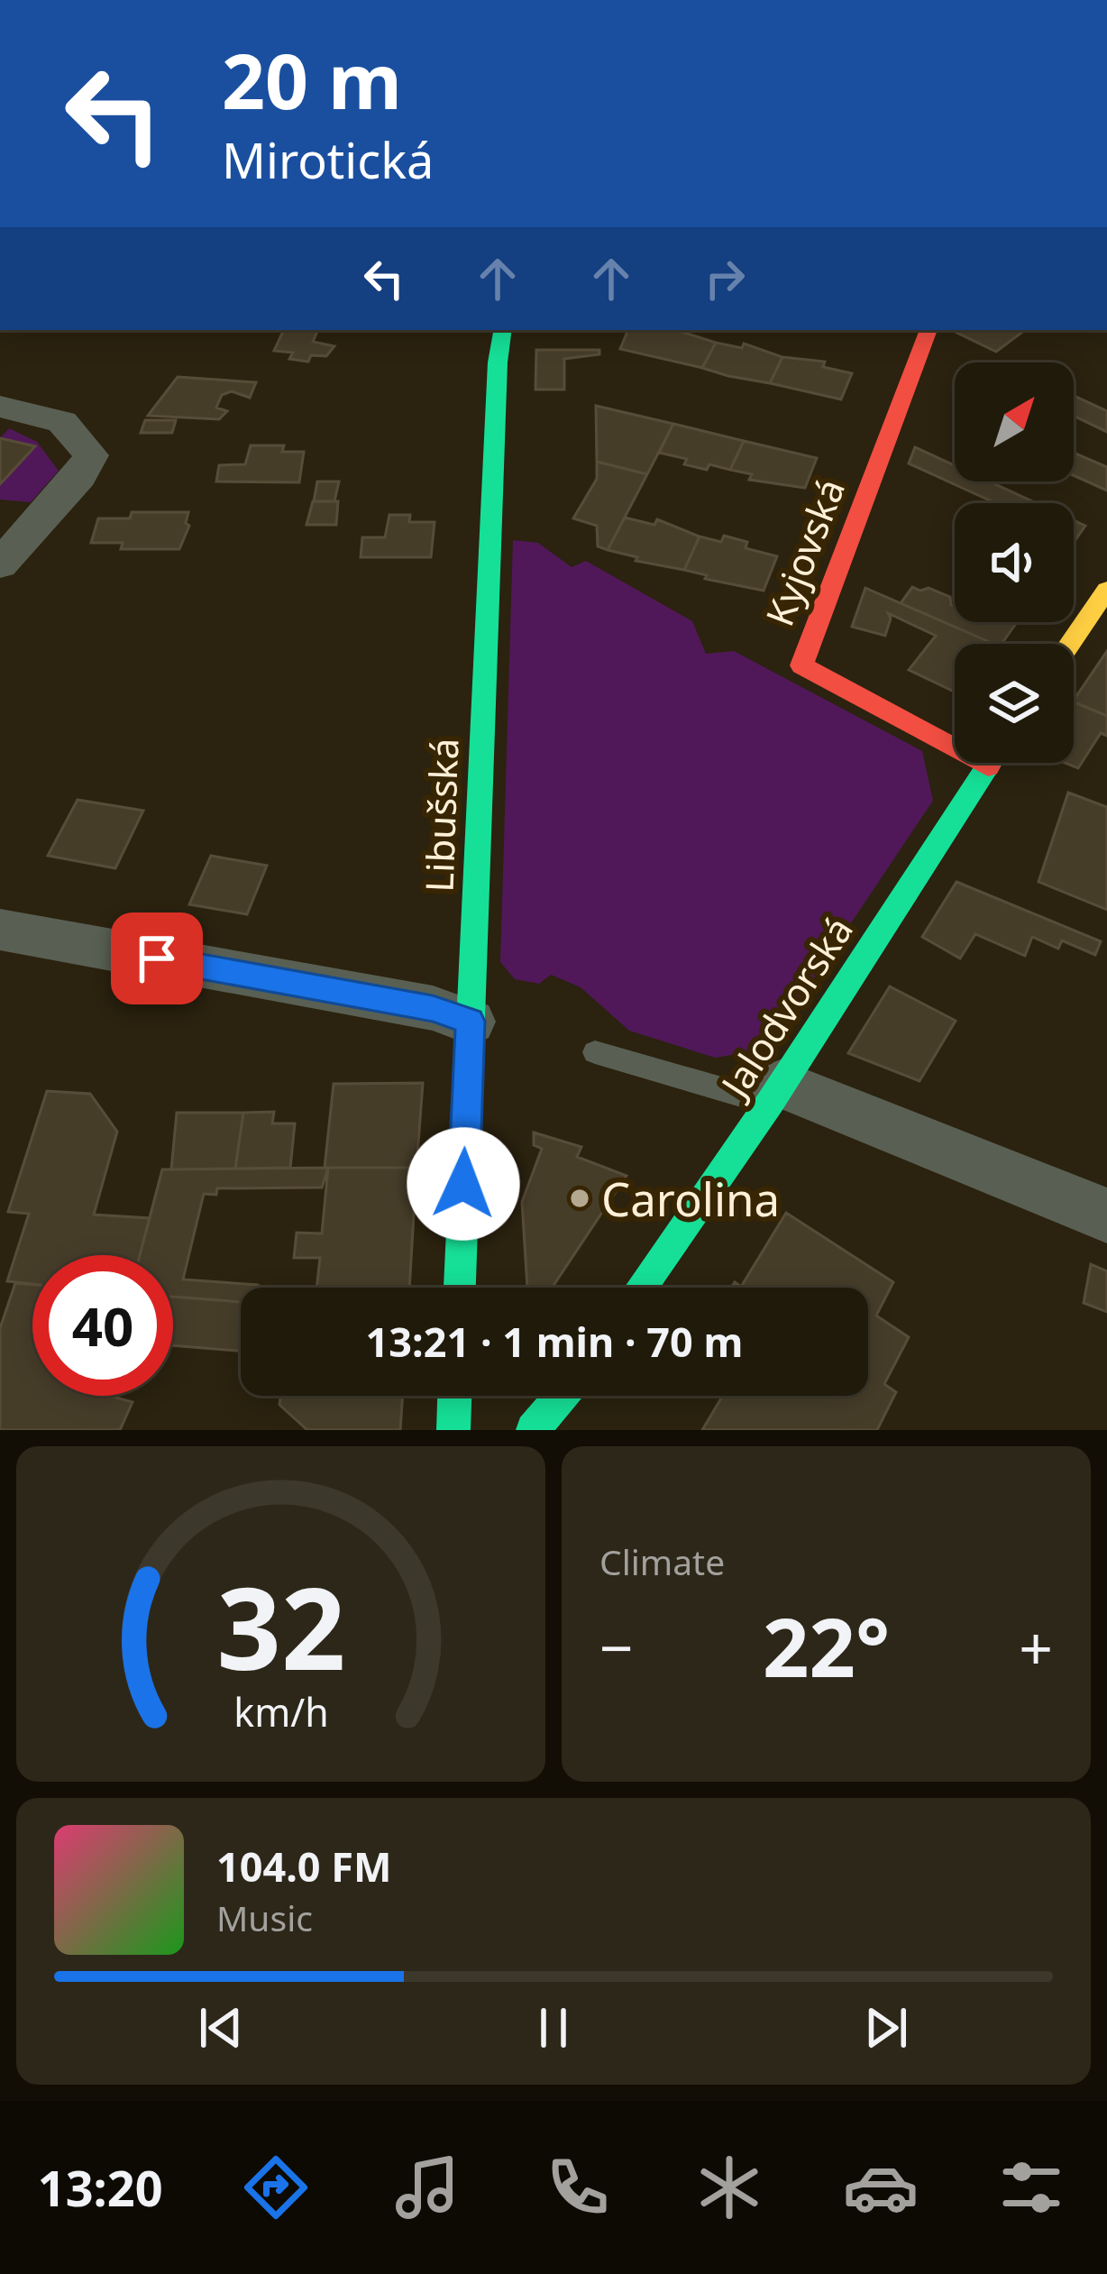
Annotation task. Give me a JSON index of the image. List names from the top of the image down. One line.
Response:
{"streets":{"street":["Kyjovská","Libušská","Jalodvorská"]},"crossings":[["Kyjovská","Jalodvorská"]],"places":["Carolina"],"north":"top right","page":{"turn":["20 m","Mirotická"],"limit":"40","trip":"13:21 · 1 min · 70 m","tile":"Climate","heat":["−","22°","+"],"song":["104.0 FM","Music"],"tabs":"13:20","gauge":["32","km/h"]}}
